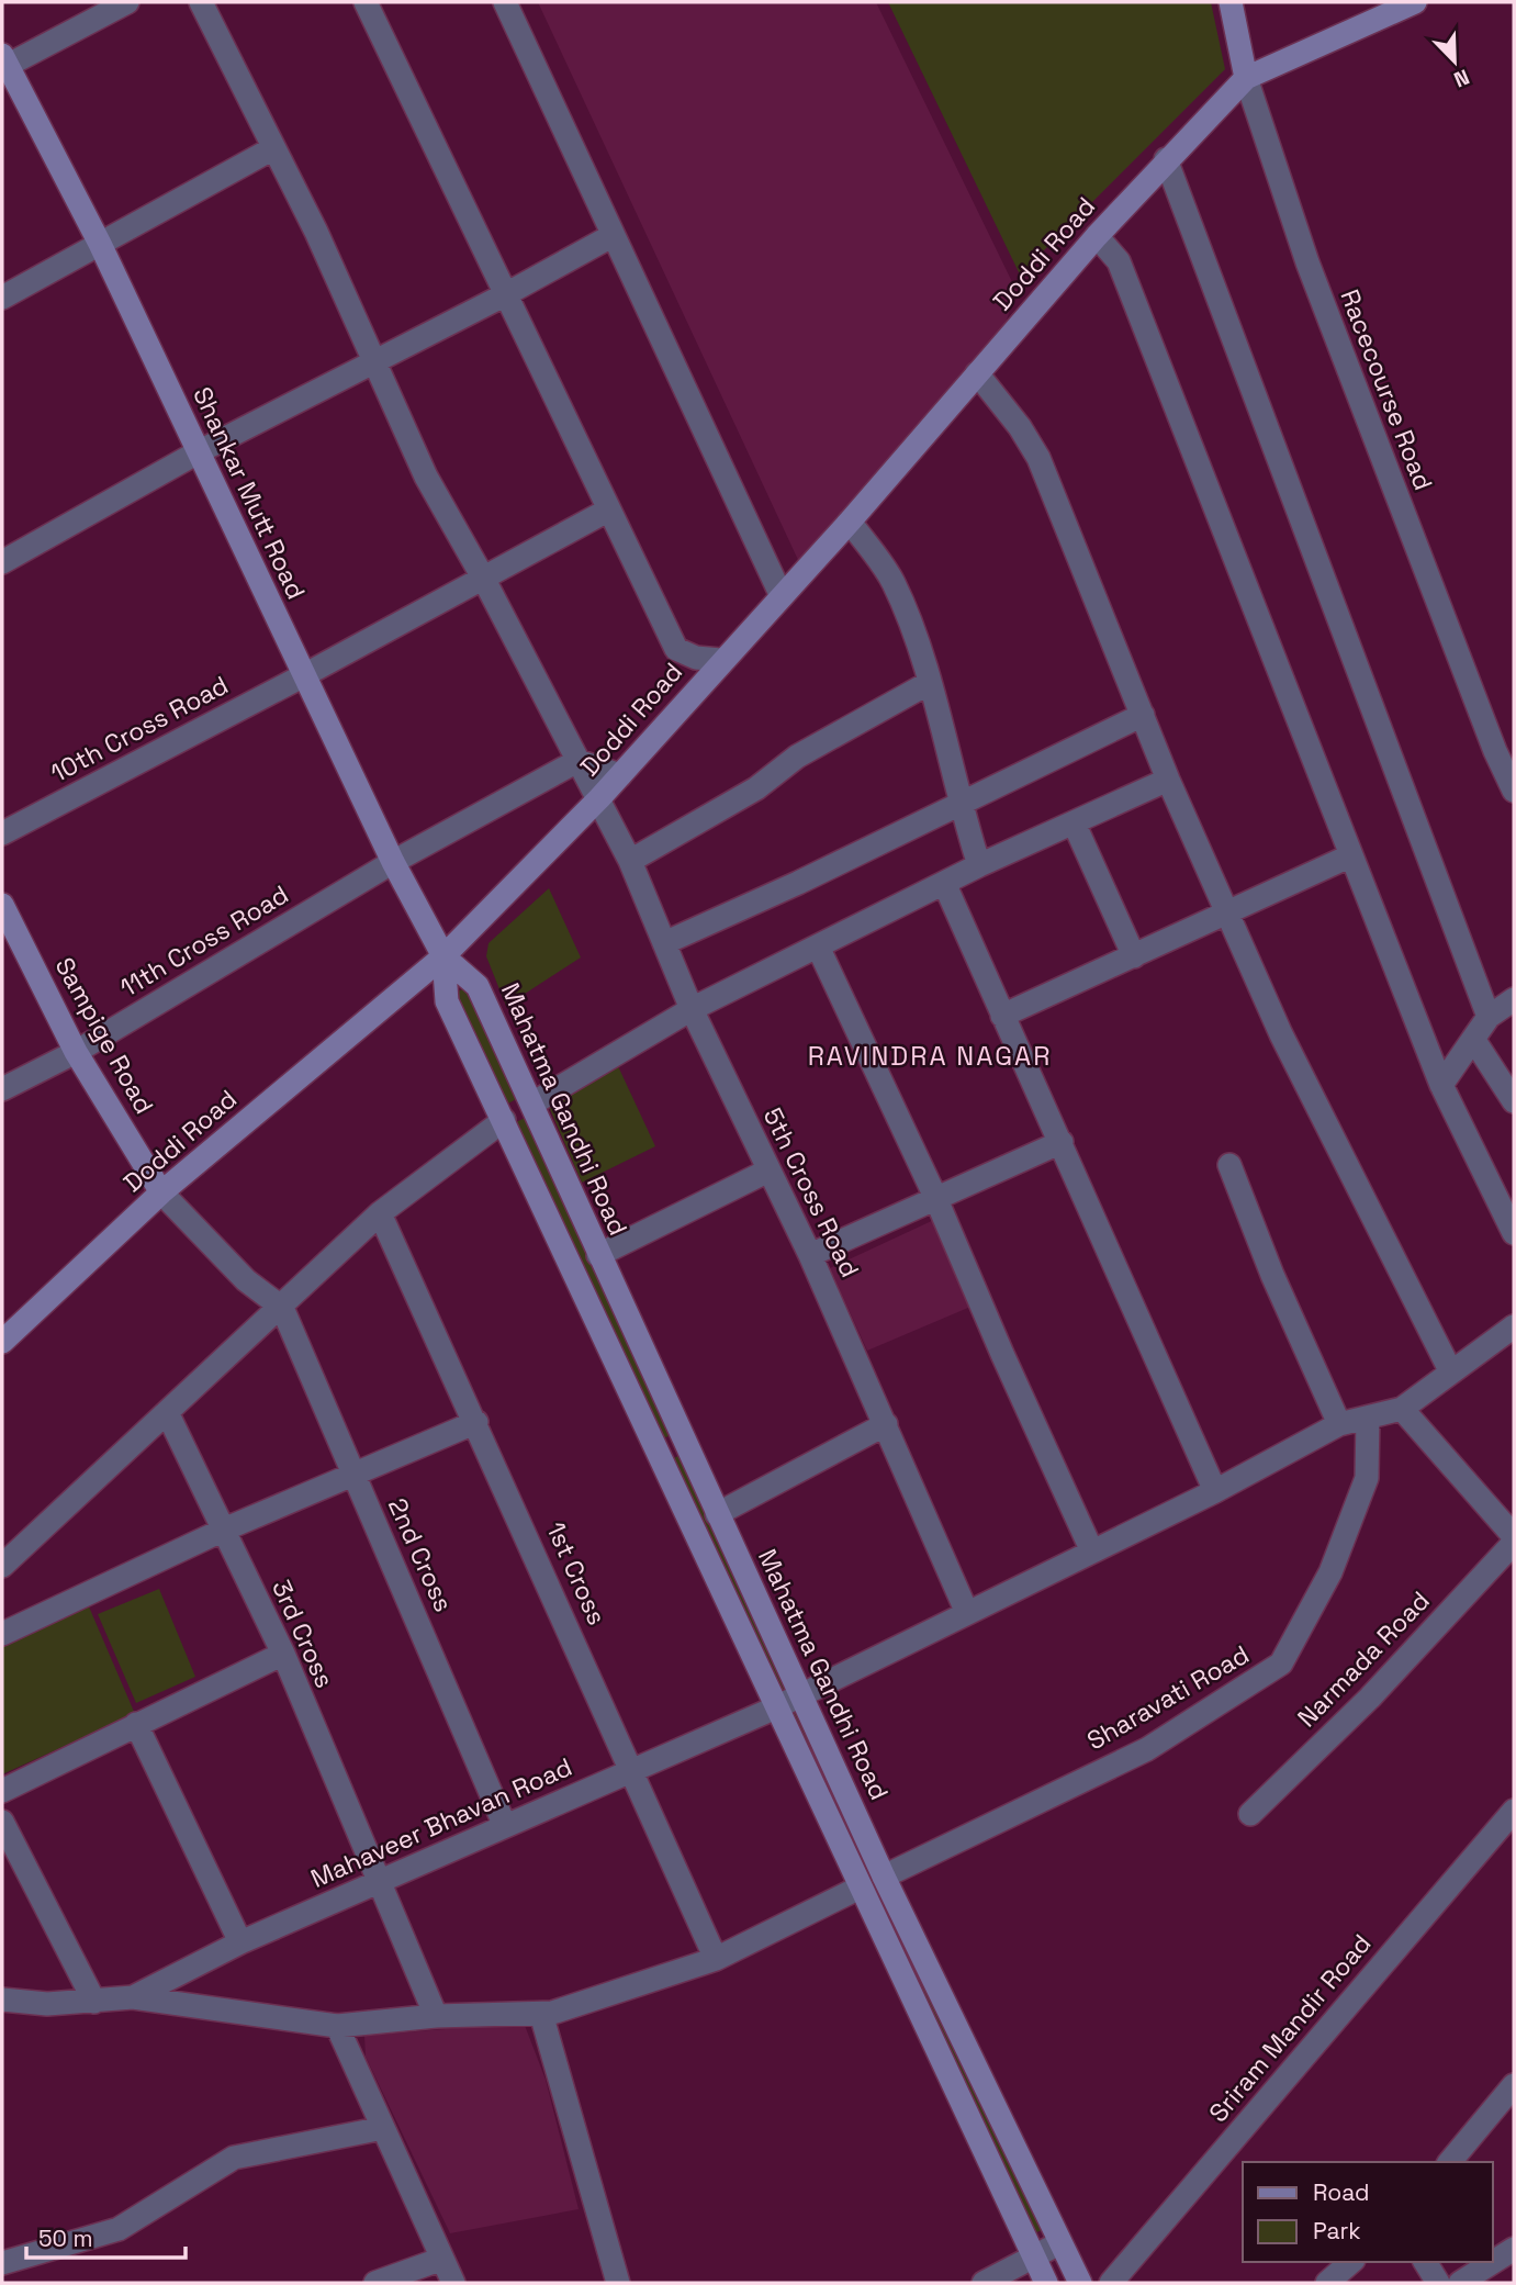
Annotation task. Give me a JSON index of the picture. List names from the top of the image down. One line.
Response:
{"streets":{"street":["Doddi Road","Racecourse Road","Shankar Mutt Road","10th Cross Road","11th Cross Road","Sampige Road","Mahatma Gandhi Road","5th Cross Road","2nd Cross","1st Cross","3rd Cross","Narmada Road","Sharavati Road","Mahaveer Bhavan Road","Sriram Mandir Road"]},"crossings":[["Doddi Road","Racecourse Road"],["Doddi Road","Shankar Mutt Road"],["Doddi Road","Sampige Road"],["Doddi Road","Mahatma Gandhi Road"],["Doddi Road","5th Cross Road"],["Shankar Mutt Road","10th Cross Road"],["Shankar Mutt Road","11th Cross Road"],["Shankar Mutt Road","Mahatma Gandhi Road"],["10th Cross Road","5th Cross Road"],["11th Cross Road","Sampige Road"],["11th Cross Road","5th Cross Road"],["Mahatma Gandhi Road","Sharavati Road"],["Mahatma Gandhi Road","Mahaveer Bhavan Road"],["5th Cross Road","Mahaveer Bhavan Road"],["2nd Cross","Mahaveer Bhavan Road"],["1st Cross","Mahaveer Bhavan Road"],["3rd Cross","Mahaveer Bhavan Road"],["Sharavati Road","Mahaveer Bhavan Road"]],"districts":["RAVINDRA NAGAR"],"legend":["Road","Park"],"scale_bar":"50 m","north":"bottom right"}
